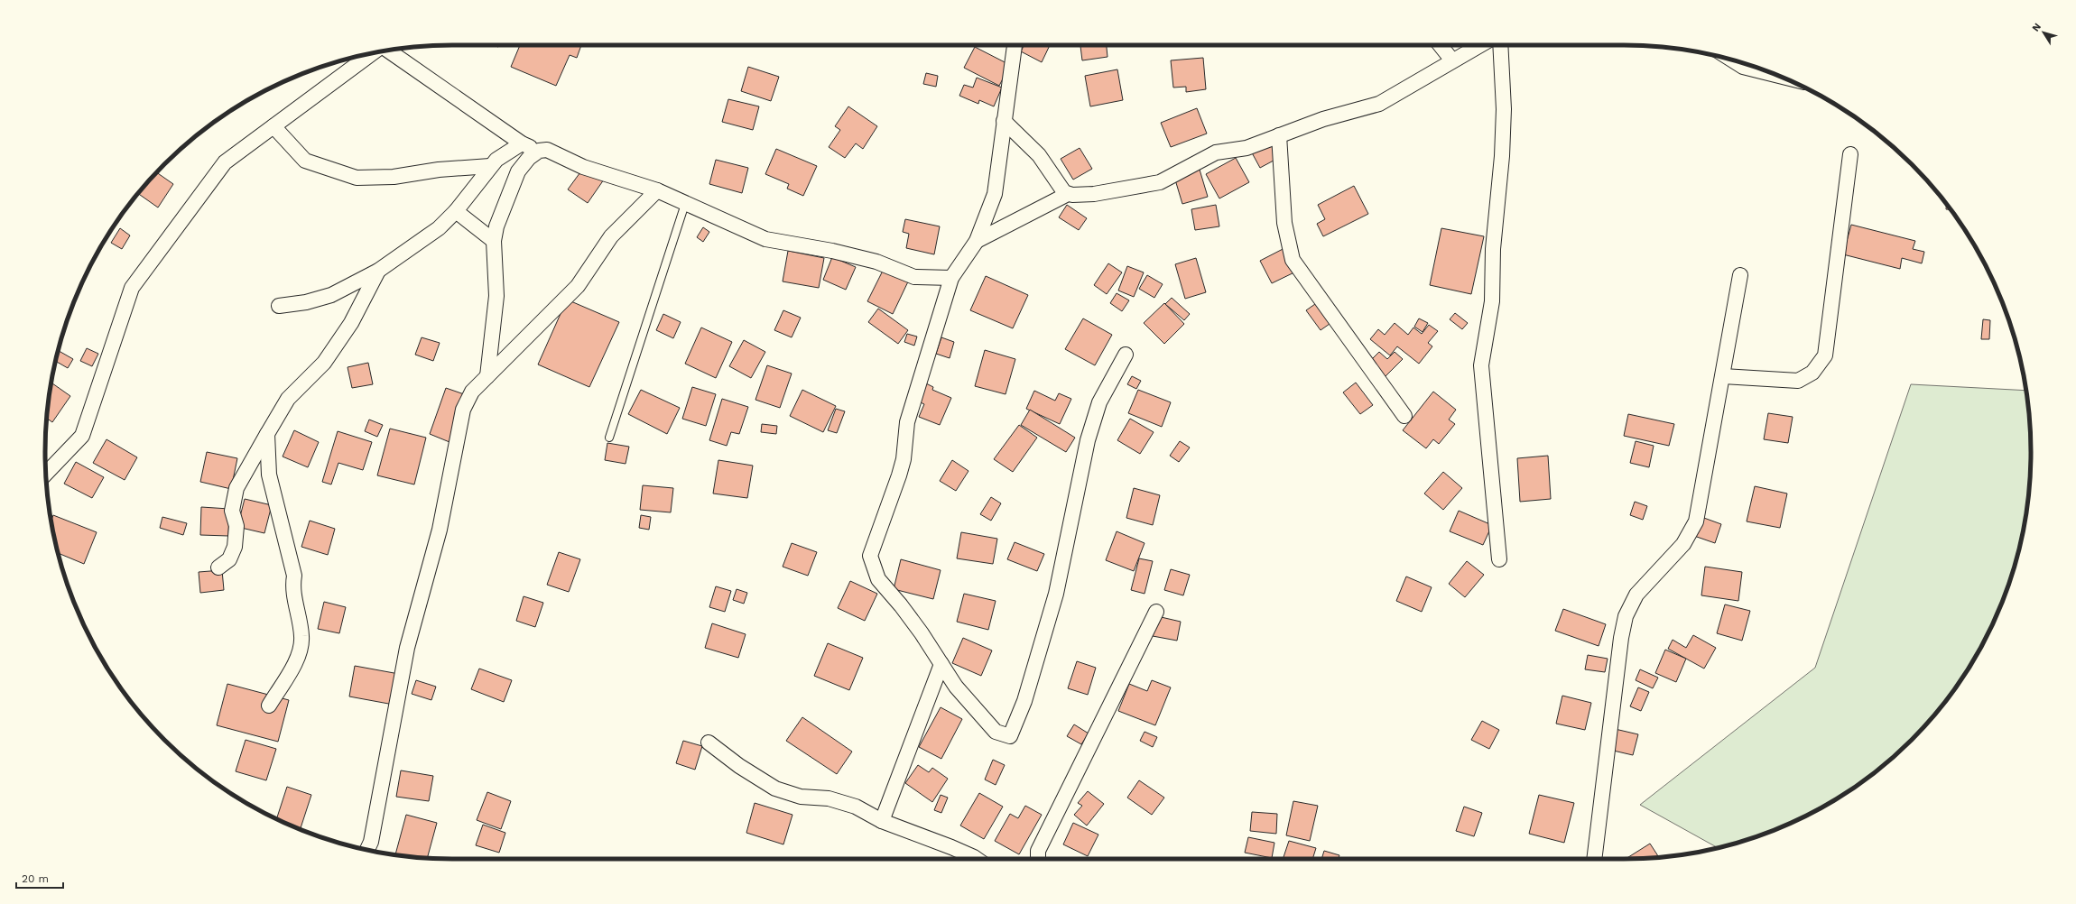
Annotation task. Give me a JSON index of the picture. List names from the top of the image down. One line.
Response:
{"scale_bar":"20 m","north":"top left"}
